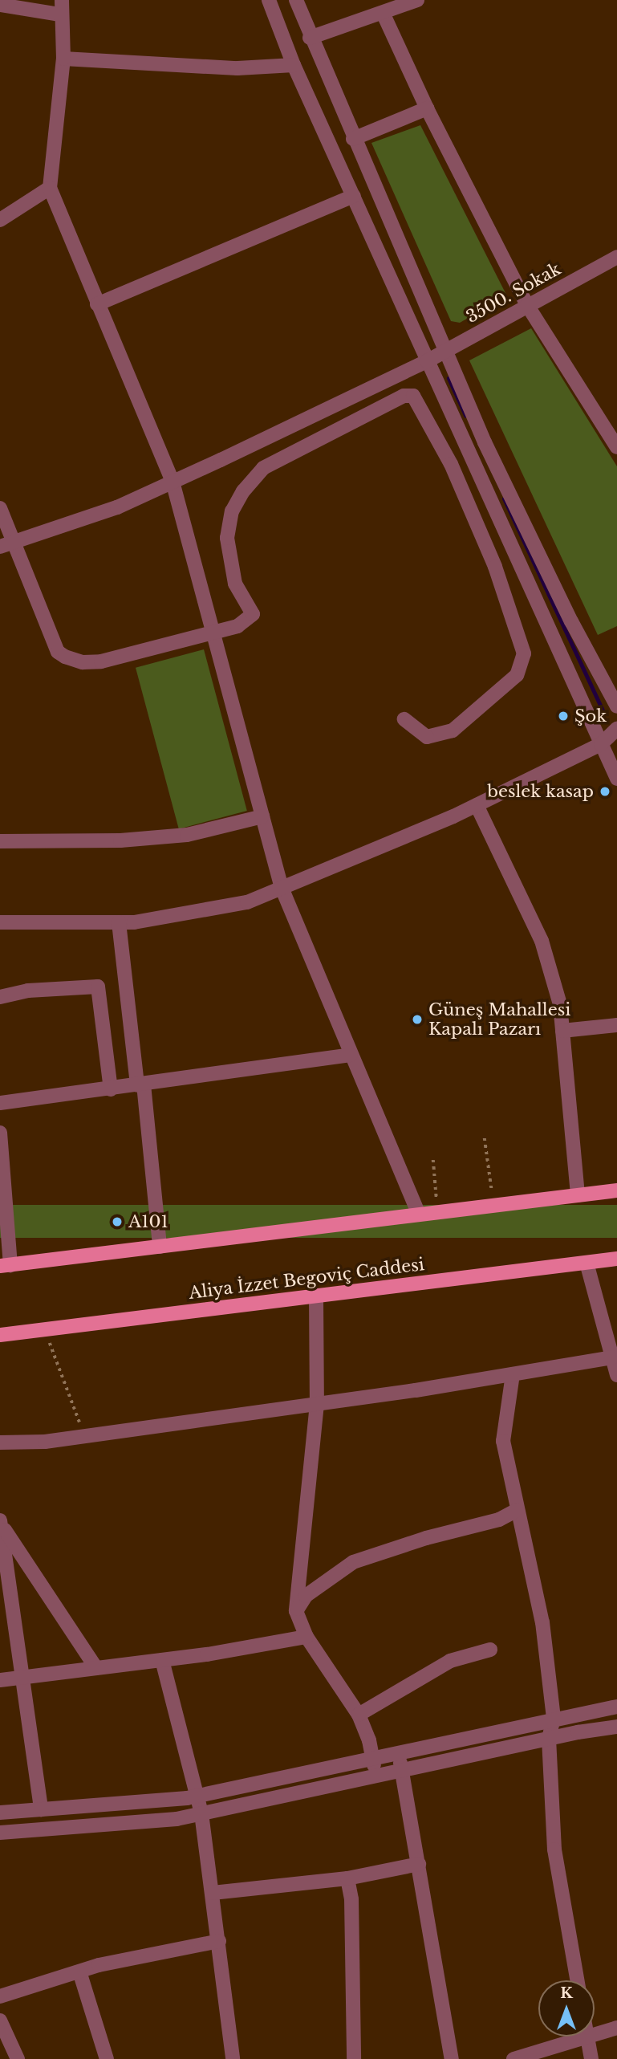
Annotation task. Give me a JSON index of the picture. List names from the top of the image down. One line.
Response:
{"streets":{"main road":["Aliya İzzet Begoviç Caddesi"],"street":["3500. Sokak"]},"places":["Şok","beslek kasap","Güneş Mahallesi Kapalı Pazarı","A101"],"north":"top"}
